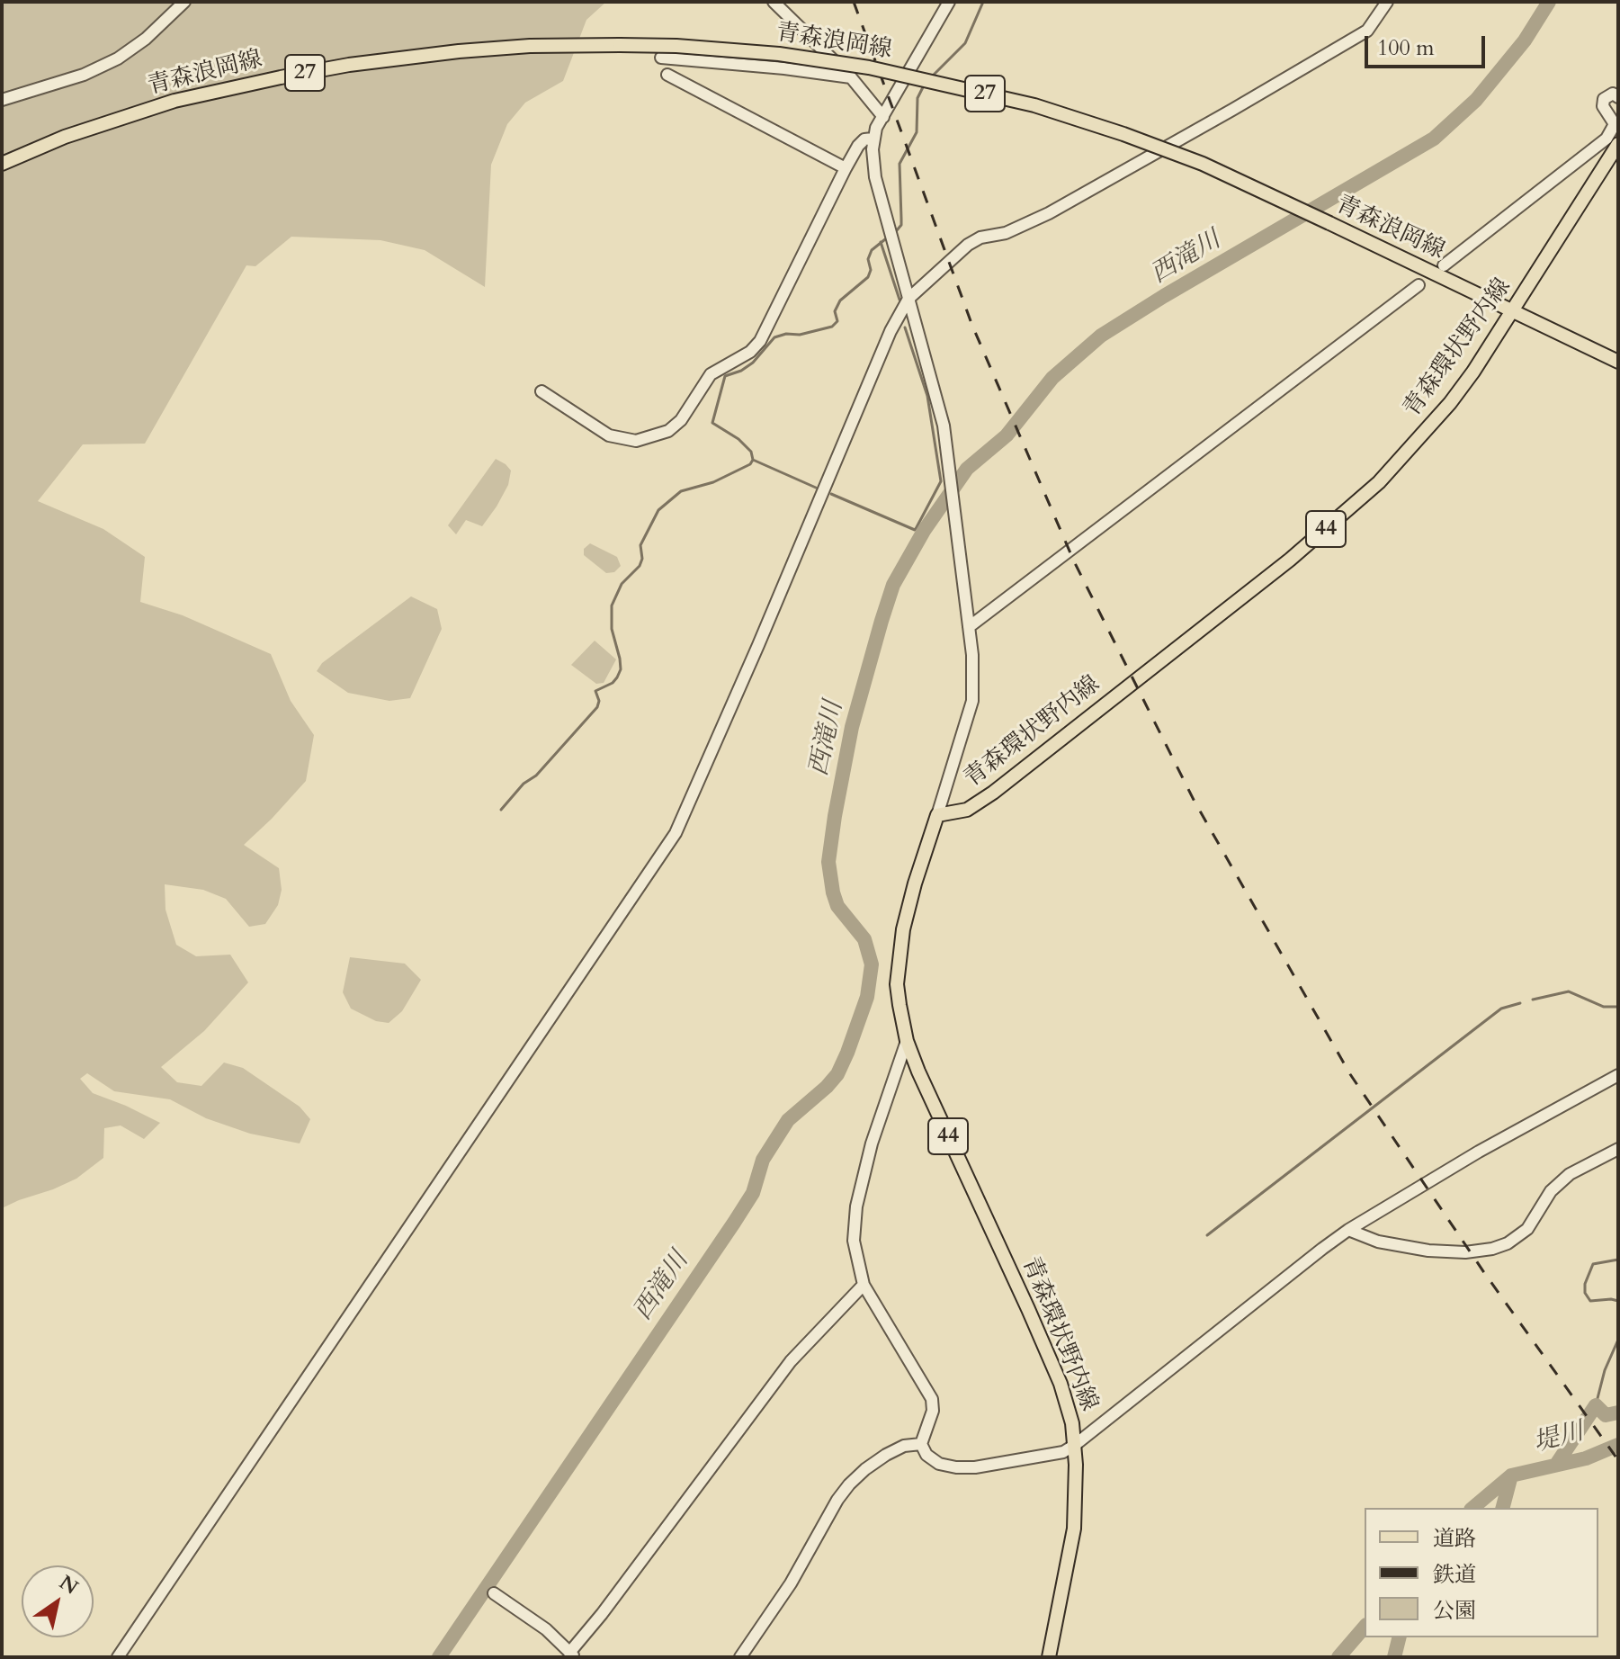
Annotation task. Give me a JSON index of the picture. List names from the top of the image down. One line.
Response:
{"streets":{"main road":["青森浪岡線","27","青森環状野内線","44"]},"crossings":[["青森浪岡線","青森環状野内線"]],"water":["西滝川","堤川"],"legend":["道路","鉄道","公園"],"scale_bar":"100 m","north":"top right"}
